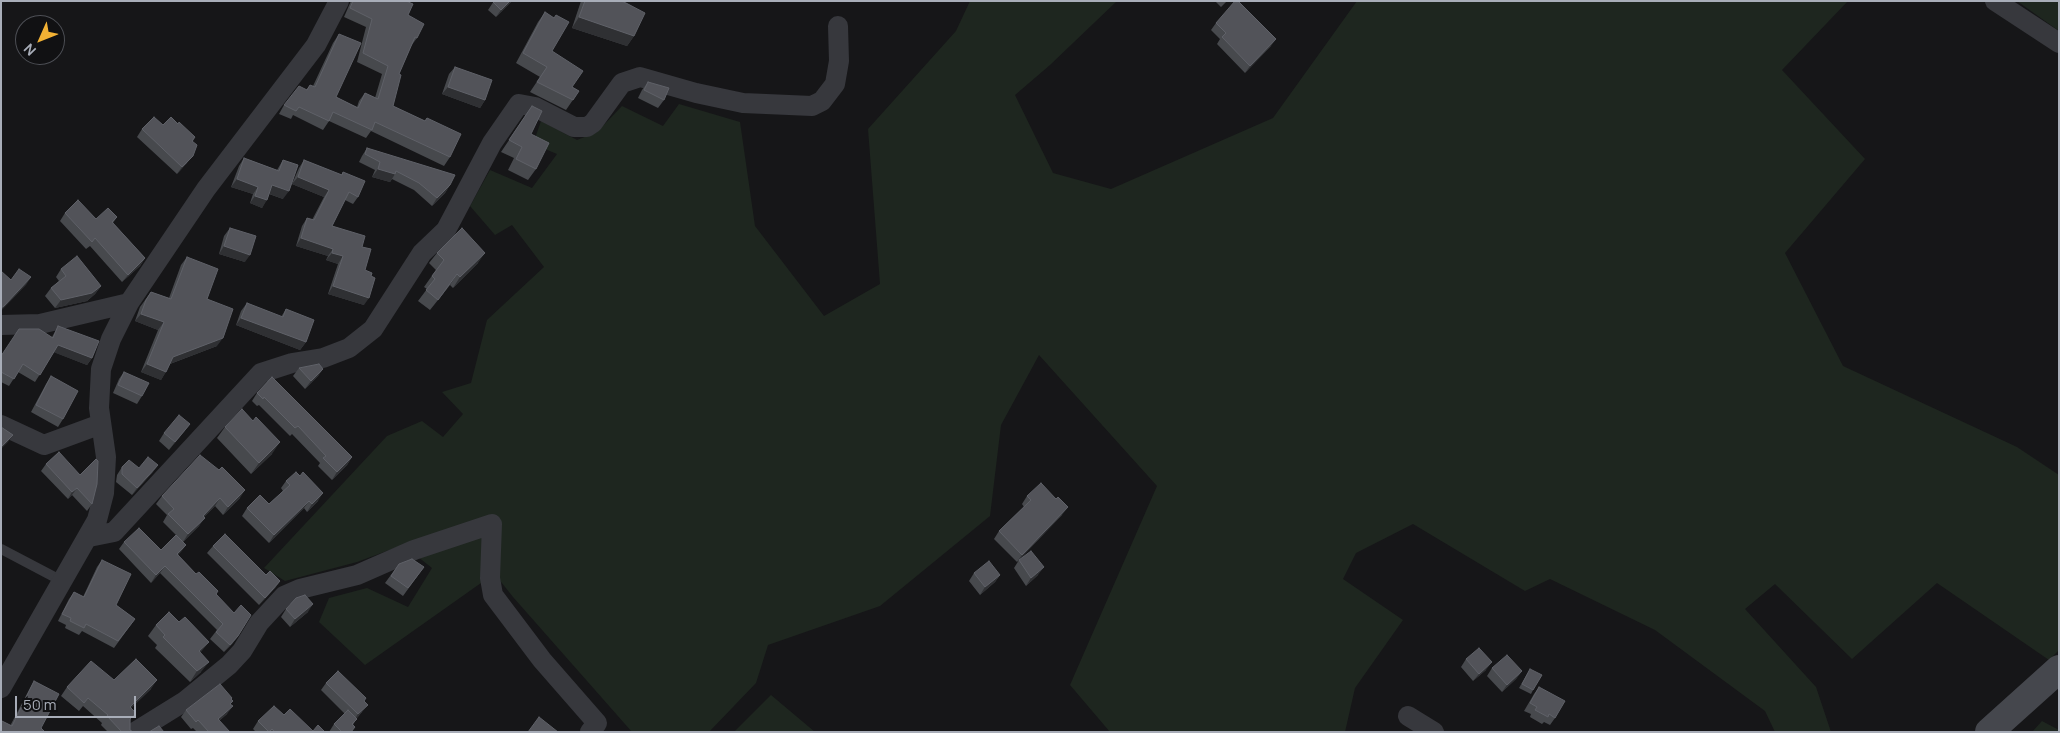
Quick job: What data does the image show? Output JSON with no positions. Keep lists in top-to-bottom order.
{
  "scale_bar": "50 m",
  "north": "bottom left"
}
